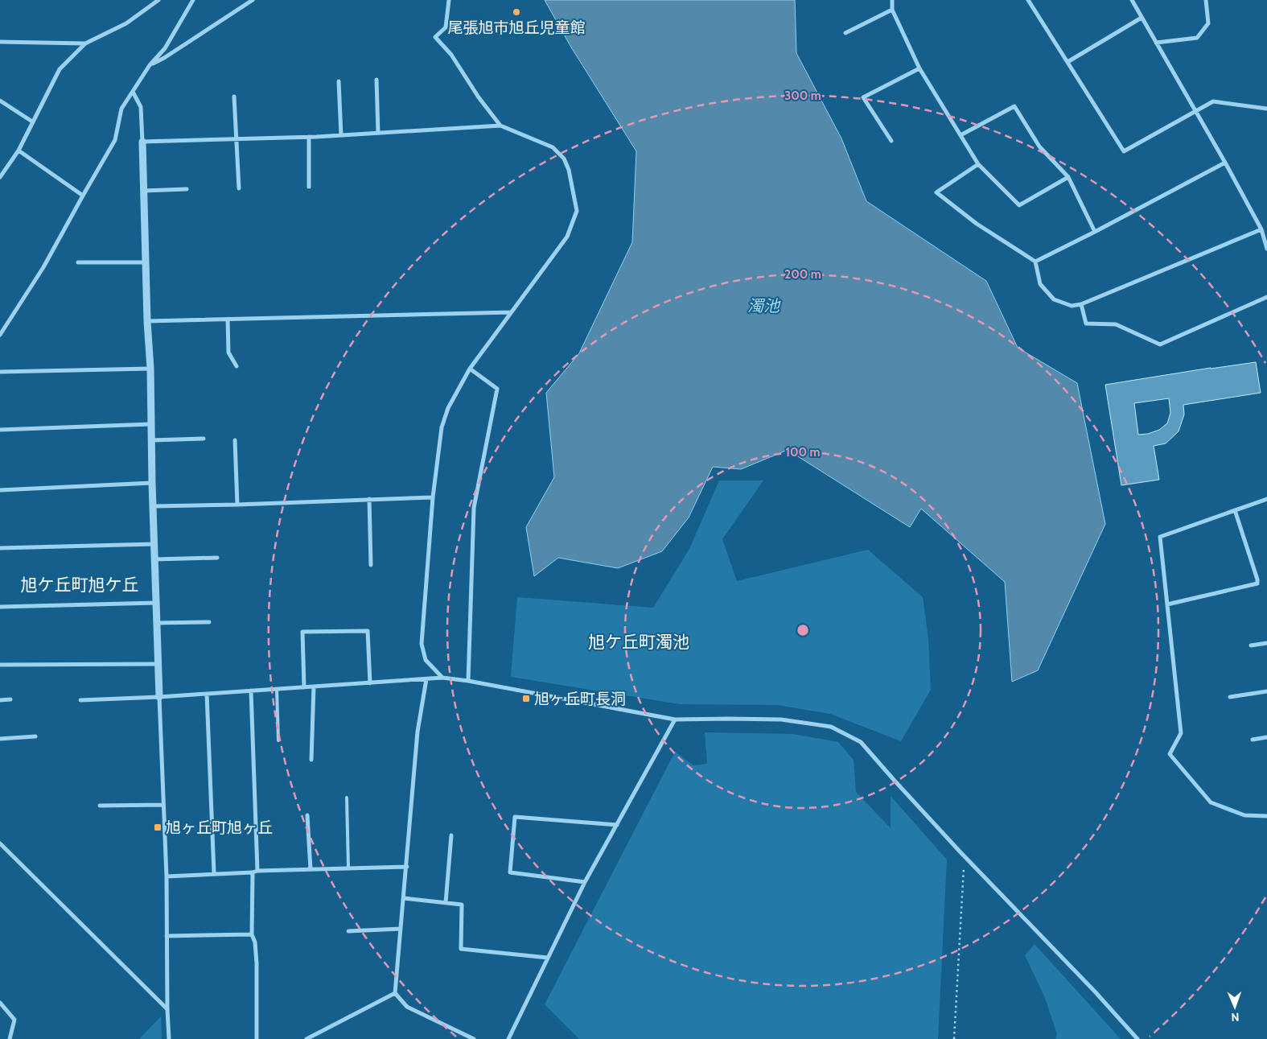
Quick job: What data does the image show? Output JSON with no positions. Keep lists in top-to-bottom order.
{
  "districts": ["旭ケ丘町旭ケ丘", "旭ケ丘町濁池"],
  "water": ["濁池"],
  "places": {
    "other": ["尾張旭市旭丘児童館"],
    "transit": ["旭ヶ丘町長洞", "旭ヶ丘町旭ヶ丘"]
  },
  "north": "bottom",
  "rings": ["300 m", "200 m", "100 m"]
}
